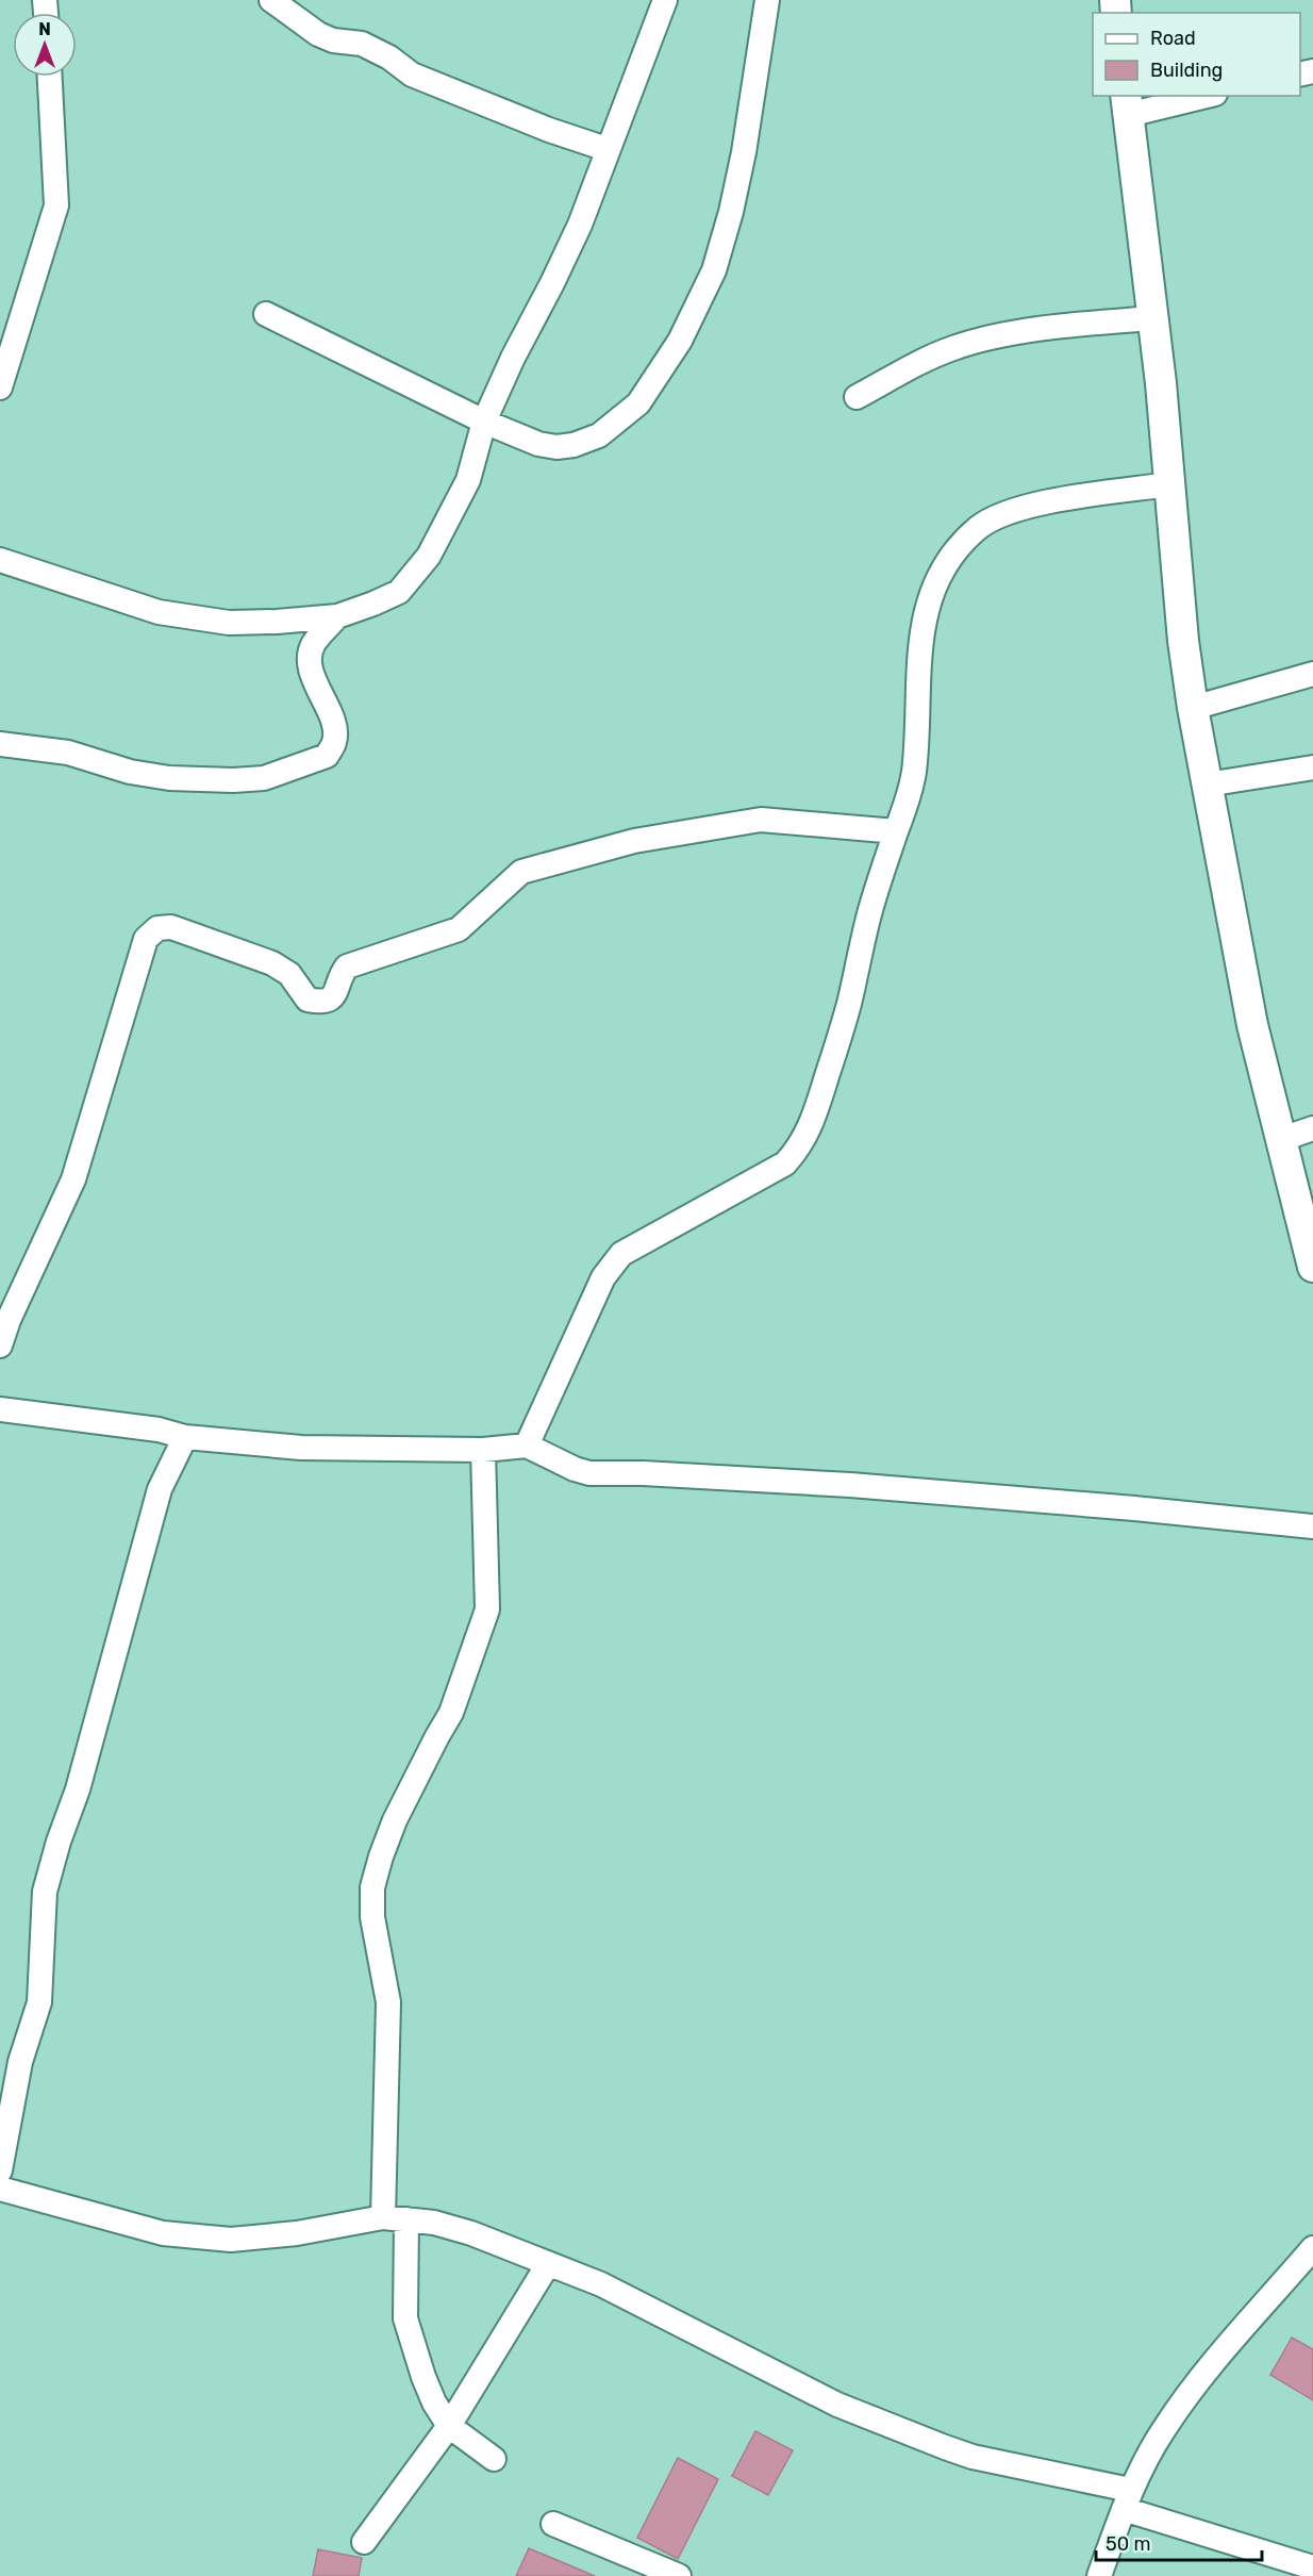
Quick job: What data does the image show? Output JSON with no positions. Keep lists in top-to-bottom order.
{
  "legend": ["Road", "Building"],
  "scale_bar": "50 m",
  "north": "top"
}
